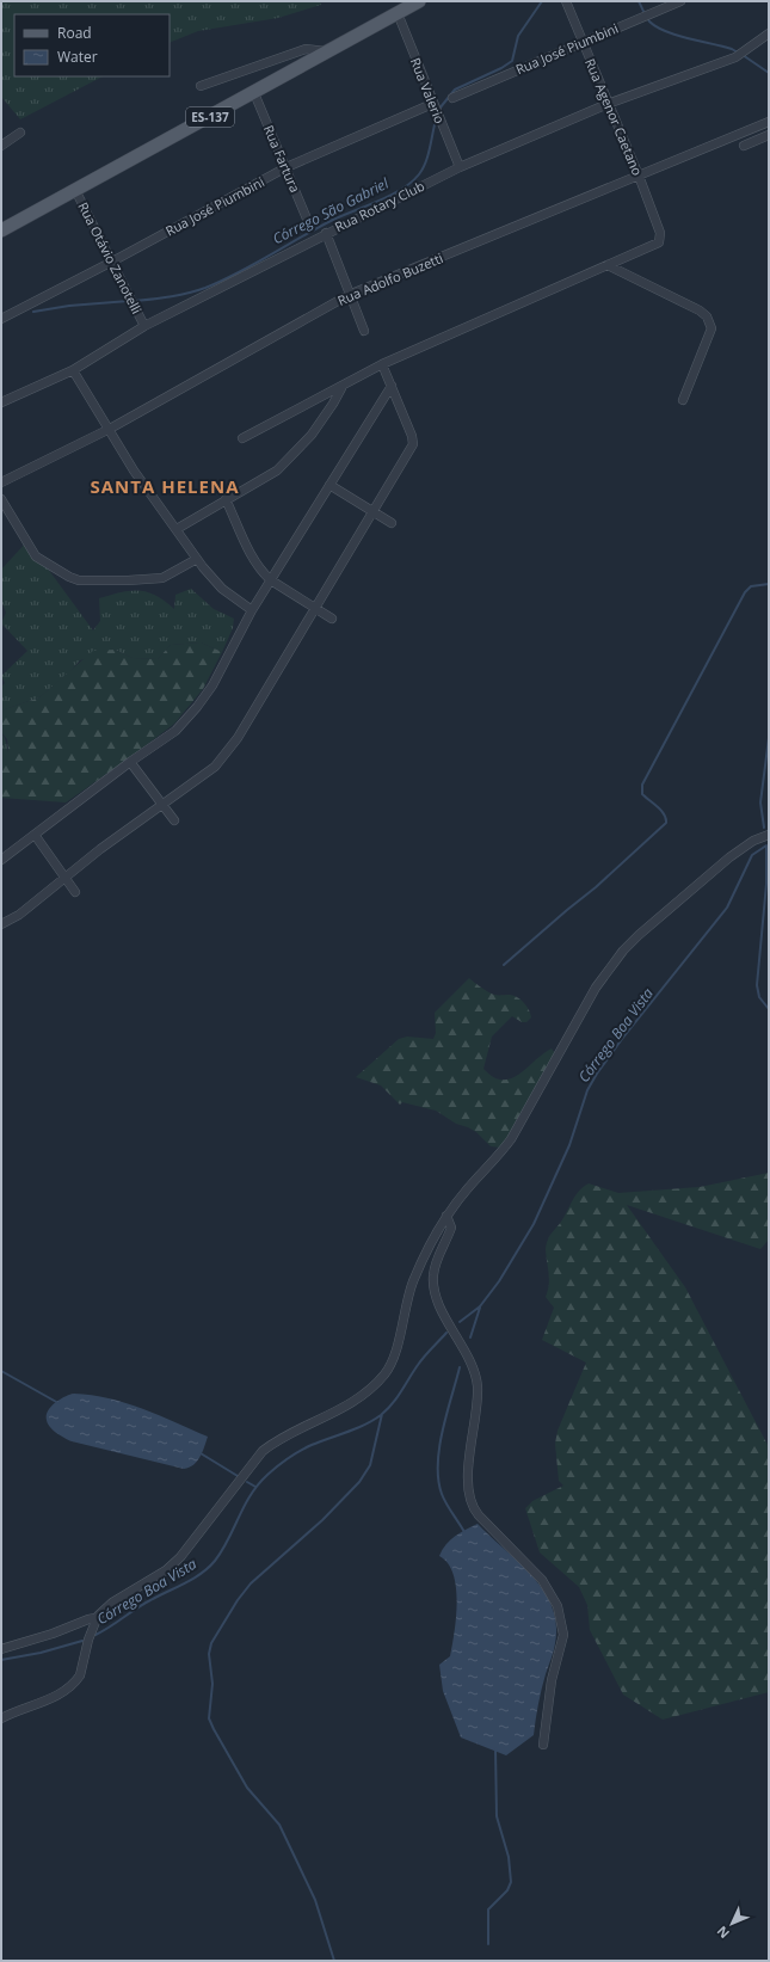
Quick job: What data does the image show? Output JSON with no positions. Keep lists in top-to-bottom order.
{
  "streets": {
    "main road": ["ES-137"],
    "street": [
      "Rua José Piumbini",
      "Rua Valerio",
      "Rua Agenor Caetano",
      "Rua Fartura",
      "Rua Rotary Club",
      "Rua Otávio Zanotelli",
      "Rua Adolfo Buzetti"
    ]
  },
  "crossings": [
    ["Rua José Piumbini", "Rua Valerio"],
    ["Rua José Piumbini", "Rua Agenor Caetano"],
    ["Rua José Piumbini", "Rua Fartura"],
    ["Rua José Piumbini", "Rua Otávio Zanotelli"],
    ["Rua Valerio", "ES-137"],
    ["Rua Valerio", "Rua Rotary Club"],
    ["ES-137", "Rua Fartura"],
    ["ES-137", "Rua Otávio Zanotelli"],
    ["Rua Agenor Caetano", "Rua Rotary Club"],
    ["Rua Agenor Caetano", "Rua Adolfo Buzetti"],
    ["Rua Rotary Club", "Rua Otávio Zanotelli"]
  ],
  "districts": ["SANTA HELENA"],
  "water": ["Córrego São Gabriel", "Córrego Boa Vista"],
  "legend": ["Road", "Water"],
  "north": "bottom left"
}
